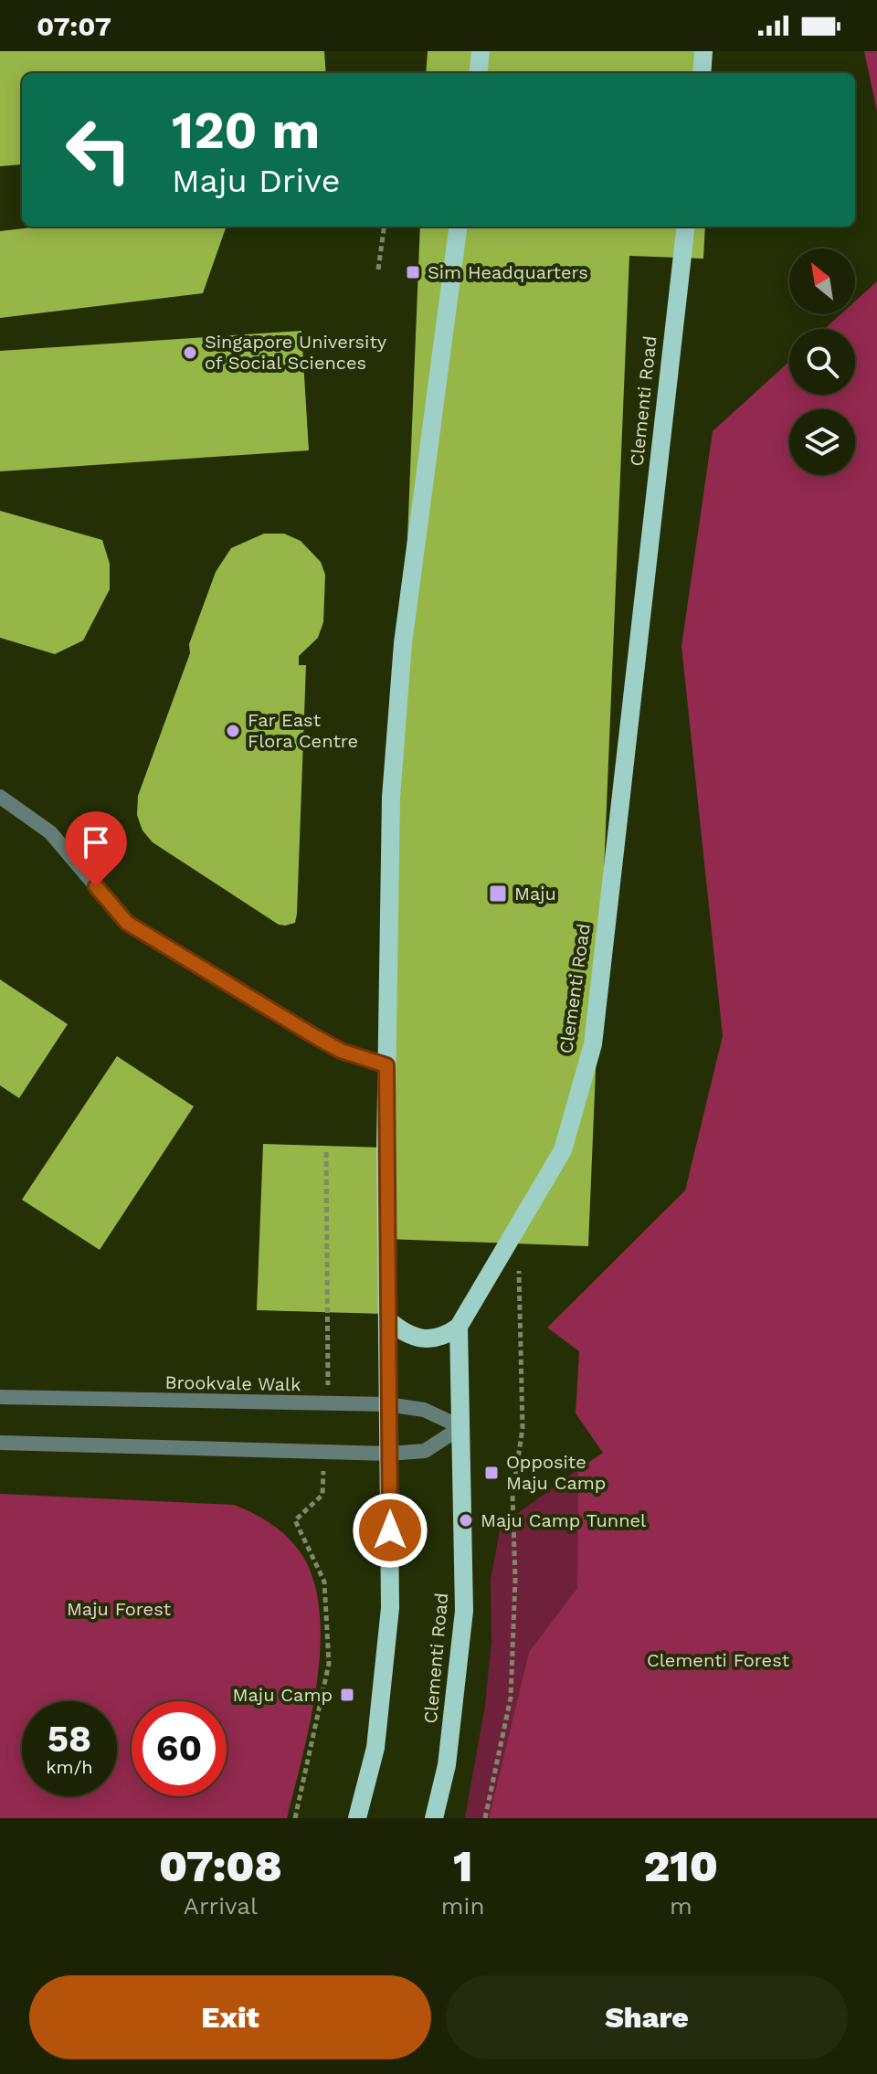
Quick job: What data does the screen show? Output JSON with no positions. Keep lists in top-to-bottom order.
{
  "streets": {
    "main road": ["Clementi Road"],
    "street": ["Brookvale Walk"]
  },
  "crossings": [
    ["Clementi Road", "Brookvale Walk"]
  ],
  "parks": ["Maju Forest", "Clementi Forest"],
  "places": {
    "transit": [
      "Sim Headquarters",
      "Maju",
      "Opposite Maju Camp",
      "Maju Camp"
    ],
    "other": ["Singapore University of Social Sciences", "Far East Flora Centre", "Maju Camp Tunnel"]
  },
  "north": "top left",
  "page": {
    "status": "07:07",
    "turn": ["120 m", "Maju Drive"],
    "speed": "58 km/h",
    "limit": "60",
    "eta": [
      "07:08",
      "Arrival",
      "1",
      "min",
      "210",
      "m"
    ],
    "buttons": ["Exit", "Share"]
  }
}
